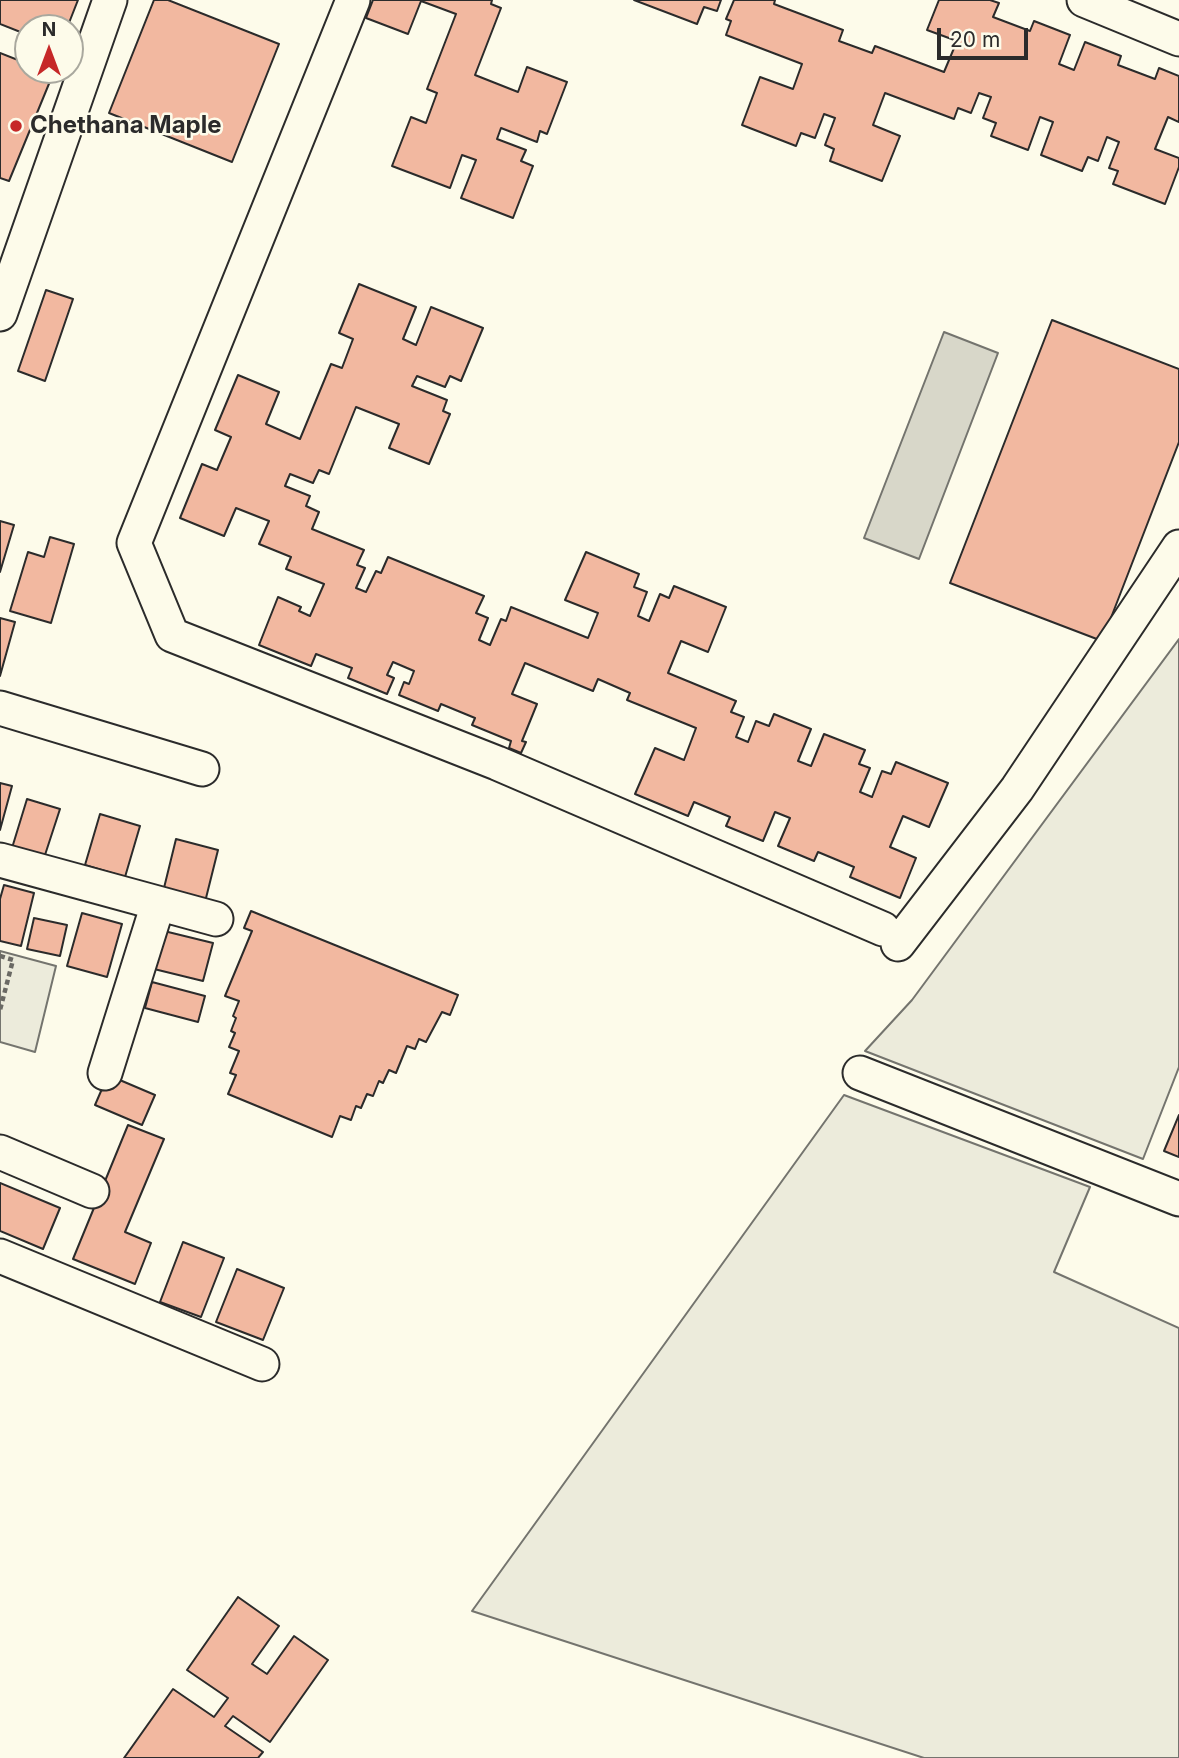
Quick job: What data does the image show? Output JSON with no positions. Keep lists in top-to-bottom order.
{
  "places": ["Chethana Maple"],
  "scale_bar": "20 m",
  "north": "top"
}
